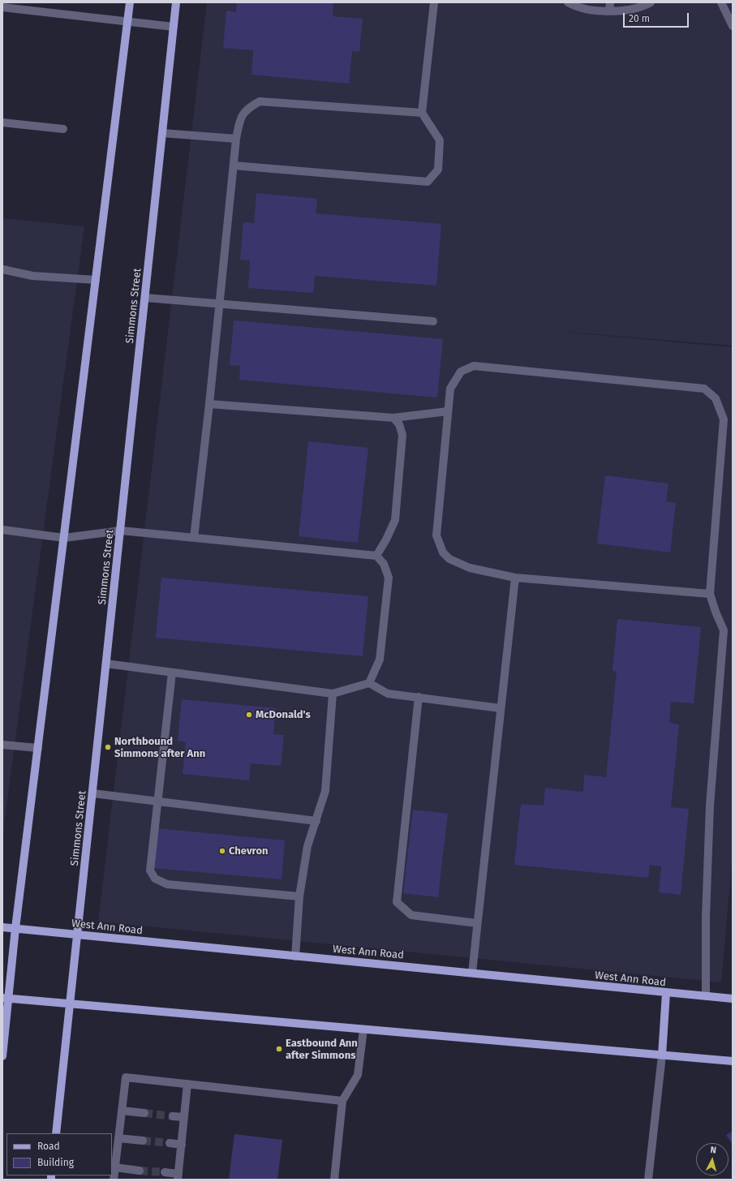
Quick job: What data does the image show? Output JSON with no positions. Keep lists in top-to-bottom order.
{
  "streets": {
    "main road": ["Simmons Street", "West Ann Road"]
  },
  "crossings": [
    ["Simmons Street", "West Ann Road"]
  ],
  "places": [
    "McDonald's",
    "Northbound Simmons after Ann",
    "Chevron",
    "Eastbound Ann after Simmons"
  ],
  "legend": ["Road", "Building"],
  "scale_bar": "20 m",
  "north": "top"
}
